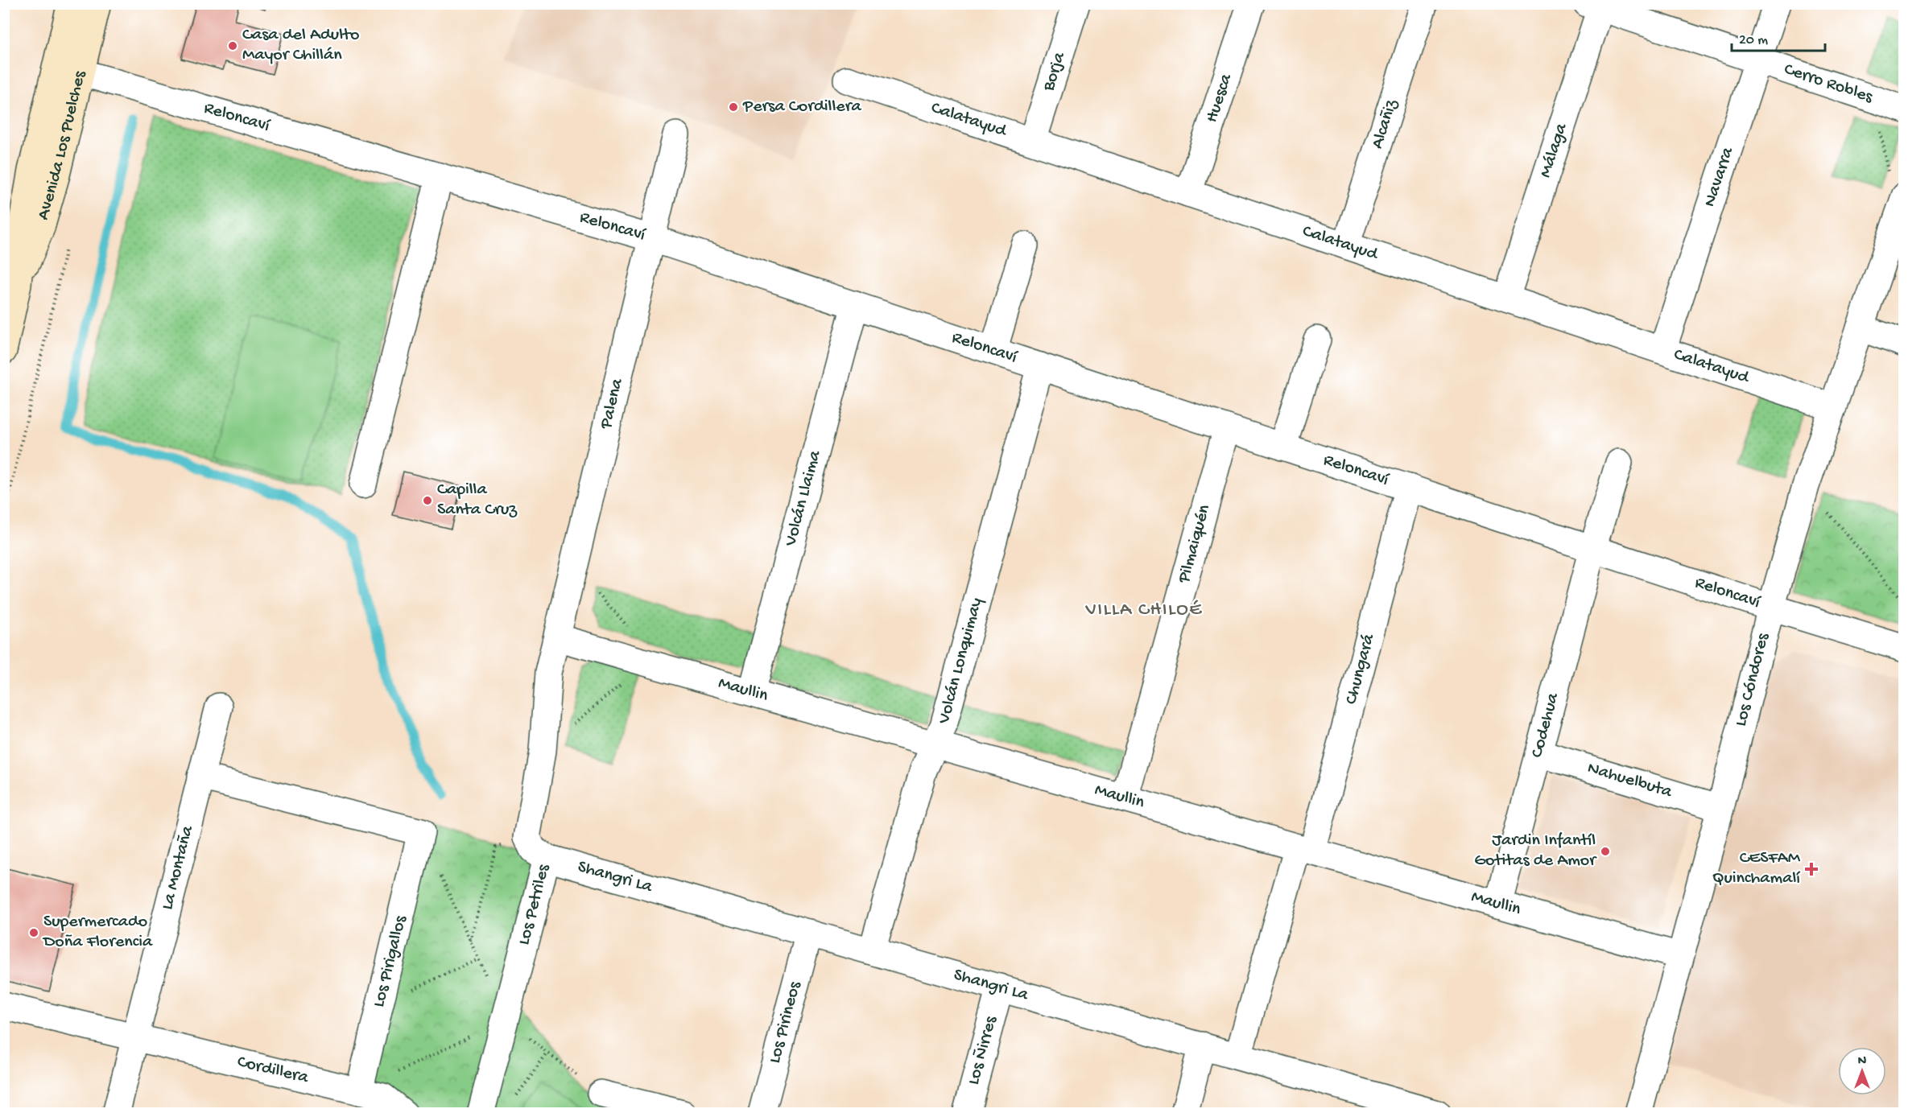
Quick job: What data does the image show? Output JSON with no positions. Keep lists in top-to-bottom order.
{
  "streets": {
    "main road": ["Avenida Los Puelches"],
    "street": [
      "Borja",
      "Cerro Robles",
      "Huesca",
      "Reloncaví",
      "Calatayud",
      "Alcañiz",
      "Málaga",
      "Navarra",
      "Palena",
      "Volcán Llaima",
      "Pilmaiquén",
      "Volcán Lonquimay",
      "Chungará",
      "Los Cóndores",
      "Maullin",
      "Codehua",
      "Nahuelbuta",
      "La Montaña",
      "Shangri La",
      "Los Petriles",
      "Los Pirigallos",
      "Los Pirineos",
      "Los Ñirres",
      "Cordillera"
    ]
  },
  "crossings": [
    ["Borja", "Calatayud"],
    ["Cerro Robles", "Málaga"],
    ["Cerro Robles", "Navarra"],
    ["Huesca", "Calatayud"],
    ["Reloncaví", "Avenida Los Puelches"],
    ["Reloncaví", "Palena"],
    ["Reloncaví", "Volcán Llaima"],
    ["Reloncaví", "Pilmaiquén"],
    ["Reloncaví", "Volcán Lonquimay"],
    ["Reloncaví", "Chungará"],
    ["Reloncaví", "Los Cóndores"],
    ["Reloncaví", "Codehua"],
    ["Calatayud", "Alcañiz"],
    ["Calatayud", "Málaga"],
    ["Calatayud", "Navarra"],
    ["Calatayud", "Los Cóndores"],
    ["Palena", "Maullin"],
    ["Palena", "Los Petriles"],
    ["Volcán Llaima", "Maullin"],
    ["Pilmaiquén", "Maullin"],
    ["Volcán Lonquimay", "Maullin"],
    ["Volcán Lonquimay", "Shangri La"],
    ["Chungará", "Maullin"],
    ["Chungará", "Shangri La"],
    ["Los Cóndores", "Maullin"],
    ["Los Cóndores", "Nahuelbuta"],
    ["Maullin", "Codehua"],
    ["Codehua", "Nahuelbuta"],
    ["La Montaña", "Los Pirigallos"],
    ["La Montaña", "Cordillera"],
    ["Shangri La", "Los Petriles"],
    ["Shangri La", "Los Pirineos"],
    ["Shangri La", "Los Ñirres"],
    ["Los Pirigallos", "Cordillera"]
  ],
  "districts": ["VILLA CHILOÉ"],
  "places": {
    "other": [
      "Casa del Adulto Mayor Chillán",
      "Persa Cordillera",
      "Capilla Santa Cruz",
      "Jardin Infantíl Gotitas de Amor",
      "Supermercado Doña Florencia"
    ],
    "health": ["CESFAM Quinchamalí"]
  },
  "scale_bar": "20 m",
  "north": "top"
}
